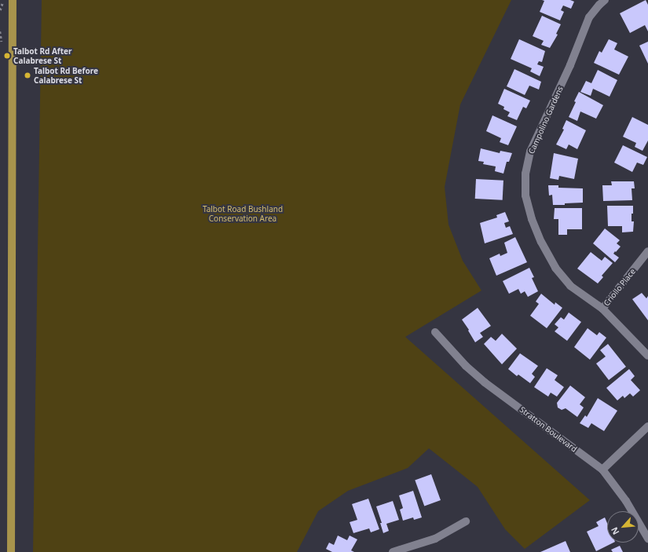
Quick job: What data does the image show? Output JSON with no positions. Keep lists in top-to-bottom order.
{
  "streets": {
    "street": ["Campolino Gardens", "Criollo Place", "Stratton Boulevard"]
  },
  "crossings": [
    ["Campolino Gardens", "Criollo Place"]
  ],
  "parks": ["Talbot Road Bushland Conservation Area"],
  "places": ["Talbot Rd After Calabrese St", "Talbot Rd Before Calabrese St"],
  "north": "bottom left"
}
